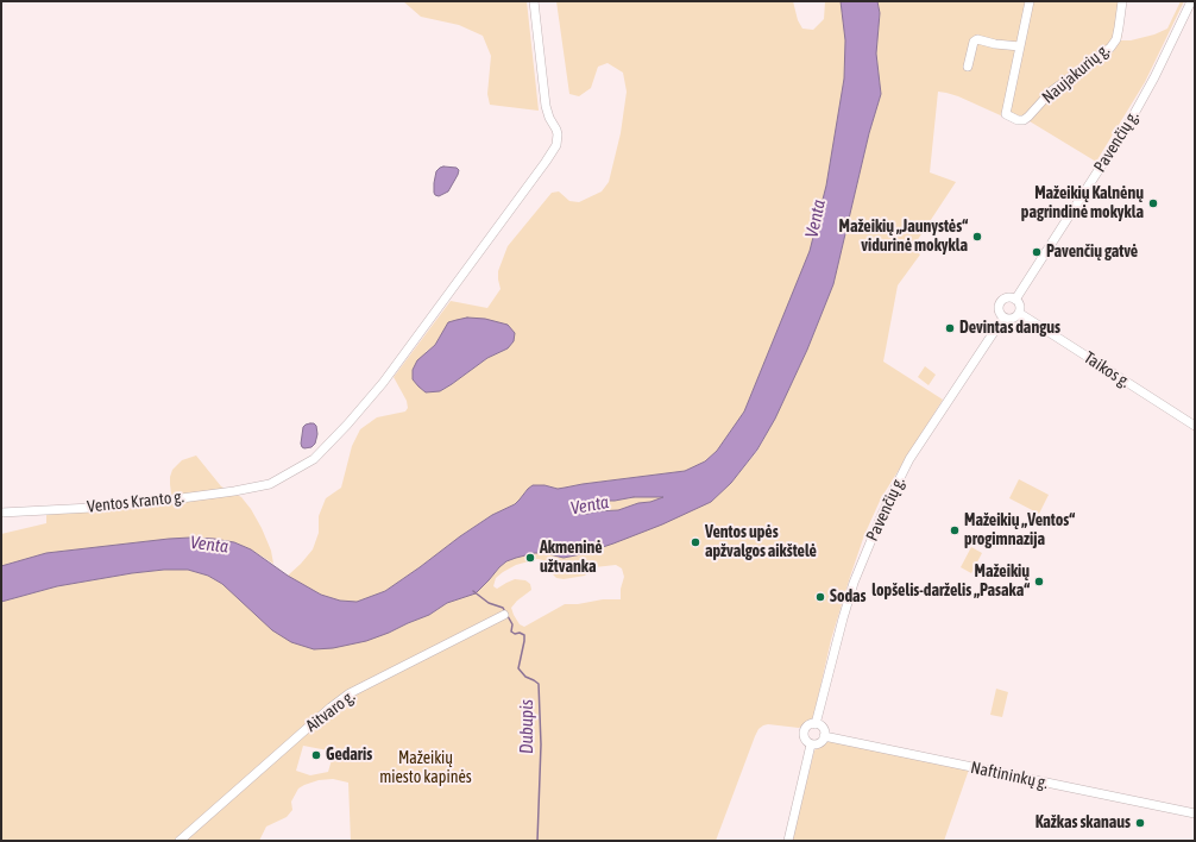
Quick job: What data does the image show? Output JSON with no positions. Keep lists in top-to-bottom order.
{
  "streets": {
    "street": [
      "Naujakurių g.",
      "Pavenčių g.",
      "Taikos g.",
      "Ventos Kranto g.",
      "Aitvaro g.",
      "Naftininkų g."
    ]
  },
  "crossings": [
    ["Pavenčių g.", "Taikos g."],
    ["Pavenčių g.", "Naftininkų g."]
  ],
  "water": ["Venta", "Dubupis"],
  "parks": ["Mažeikių miesto kapinės"],
  "places": [
    "Mažeikių Kalnėnų pagrindinė mokykla",
    "Mažeikių „Jaunystės“ vidurinė mokykla",
    "Pavenčių gatvė",
    "Devintas dangus",
    "Mažeikių „Ventos“ progimnazija",
    "Ventos upės apžvalgos aikštelė",
    "Akmeninė užtvanka",
    "Mažeikių lopšelis-darželis „Pasaka“",
    "Sodas",
    "Gedaris",
    "Kažkas skanaus"
  ]
}
